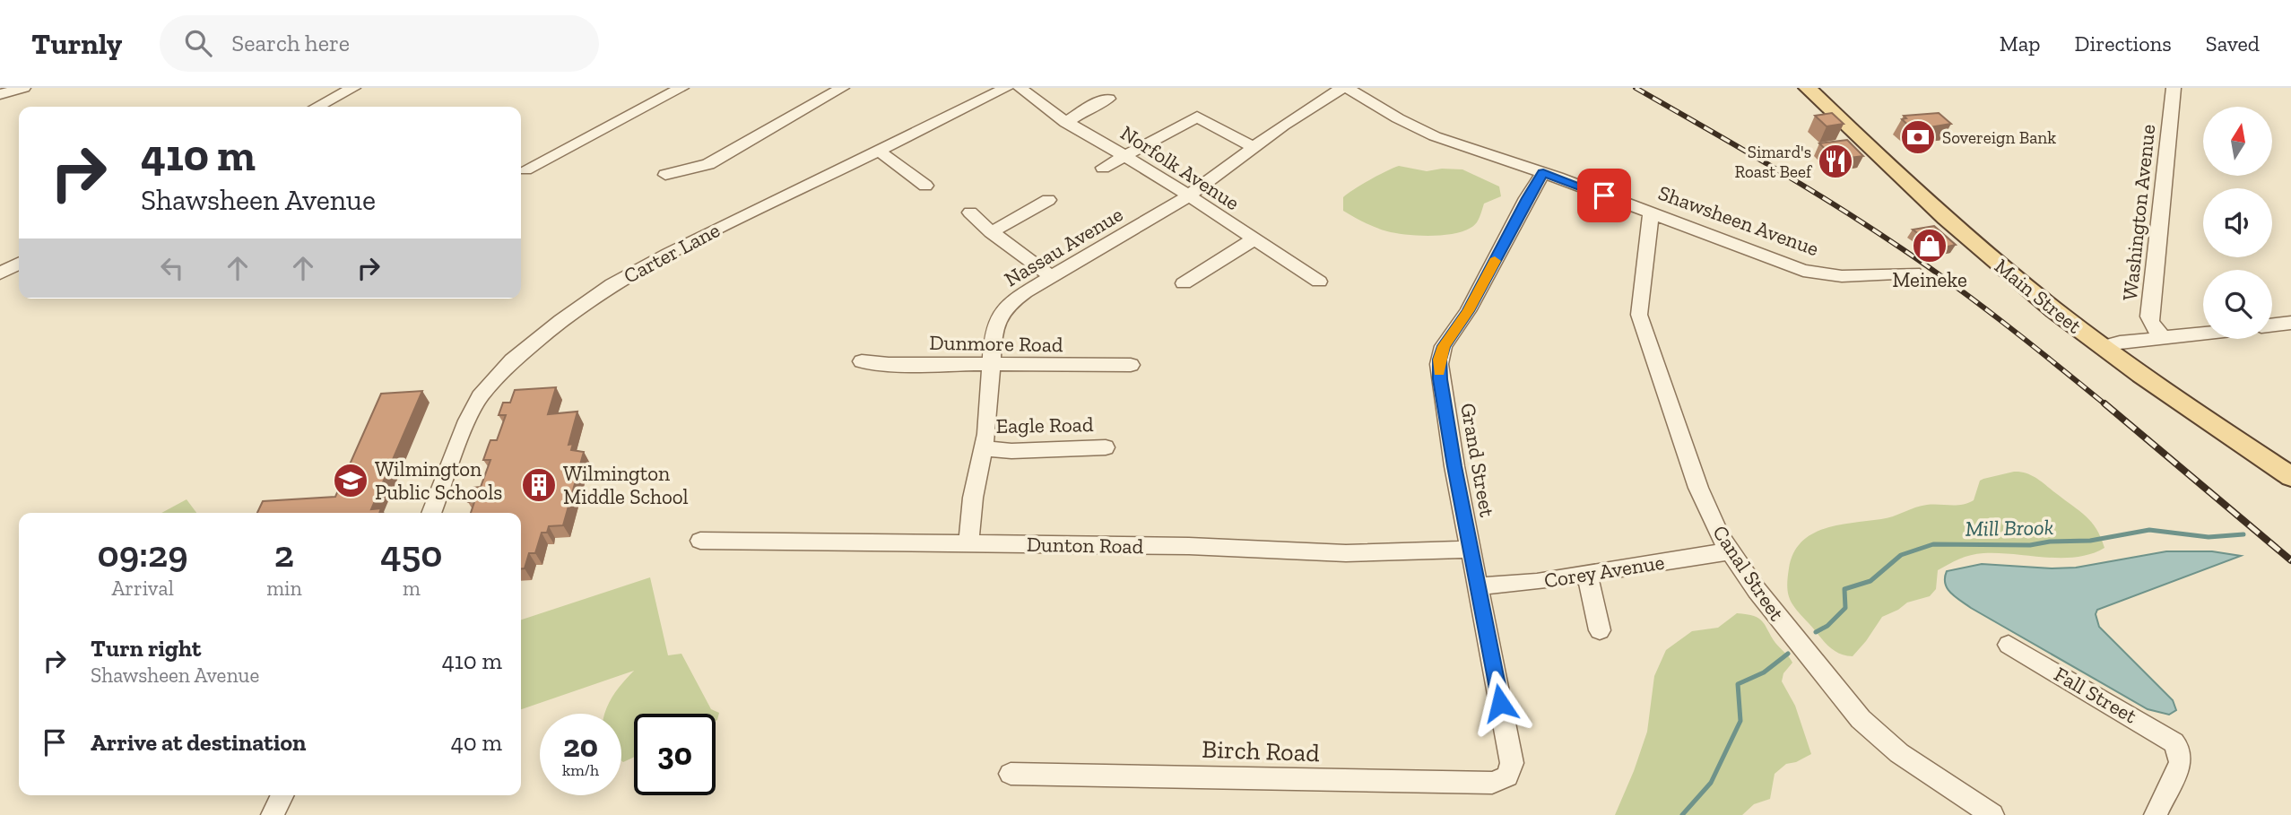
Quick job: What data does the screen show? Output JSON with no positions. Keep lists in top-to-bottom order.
{
  "streets": {
    "main road": ["Main Street"],
    "street": [
      "Norfolk Avenue",
      "Washington Avenue",
      "Shawsheen Avenue",
      "Nassau Avenue",
      "Carter Lane",
      "Dunmore Road",
      "Eagle Road",
      "Grand Street",
      "Dunton Road",
      "Corey Avenue",
      "Canal Street",
      "Fall Street",
      "Birch Road"
    ]
  },
  "crossings": [
    ["Norfolk Avenue", "Nassau Avenue"],
    ["Shawsheen Avenue", "Nassau Avenue"],
    ["Shawsheen Avenue", "Grand Street"],
    ["Shawsheen Avenue", "Canal Street"],
    ["Nassau Avenue", "Dunmore Road"],
    ["Nassau Avenue", "Eagle Road"],
    ["Nassau Avenue", "Dunton Road"],
    ["Grand Street", "Dunton Road"],
    ["Grand Street", "Corey Avenue"],
    ["Grand Street", "Birch Road"],
    ["Corey Avenue", "Canal Street"]
  ],
  "water": ["Mill Brook"],
  "places": {
    "bank": ["Sovereign Bank"],
    "restaurant": ["Simard's Roast Beef"],
    "shop": ["Meineke"],
    "school or university": ["Wilmington Public Schools"],
    "building": ["Wilmington Middle School"]
  },
  "north": "top",
  "page": {
    "header": "Turnly",
    "search": "Search here",
    "nav": ["Map", "Directions", "Saved"],
    "turn": ["410 m", "Shawsheen Avenue"],
    "eta": [
      "09:29",
      "Arrival",
      "2",
      "min",
      "450",
      "m"
    ],
    "list": [
      {
        "name": "Turn right",
        "note": "Shawsheen Avenue",
        "value": "410 m"
      },
      {
        "name": "Arrive at destination",
        "value": "40 m"
      }
    ],
    "speed": "20 km/h",
    "limit": "30"
  }
}
